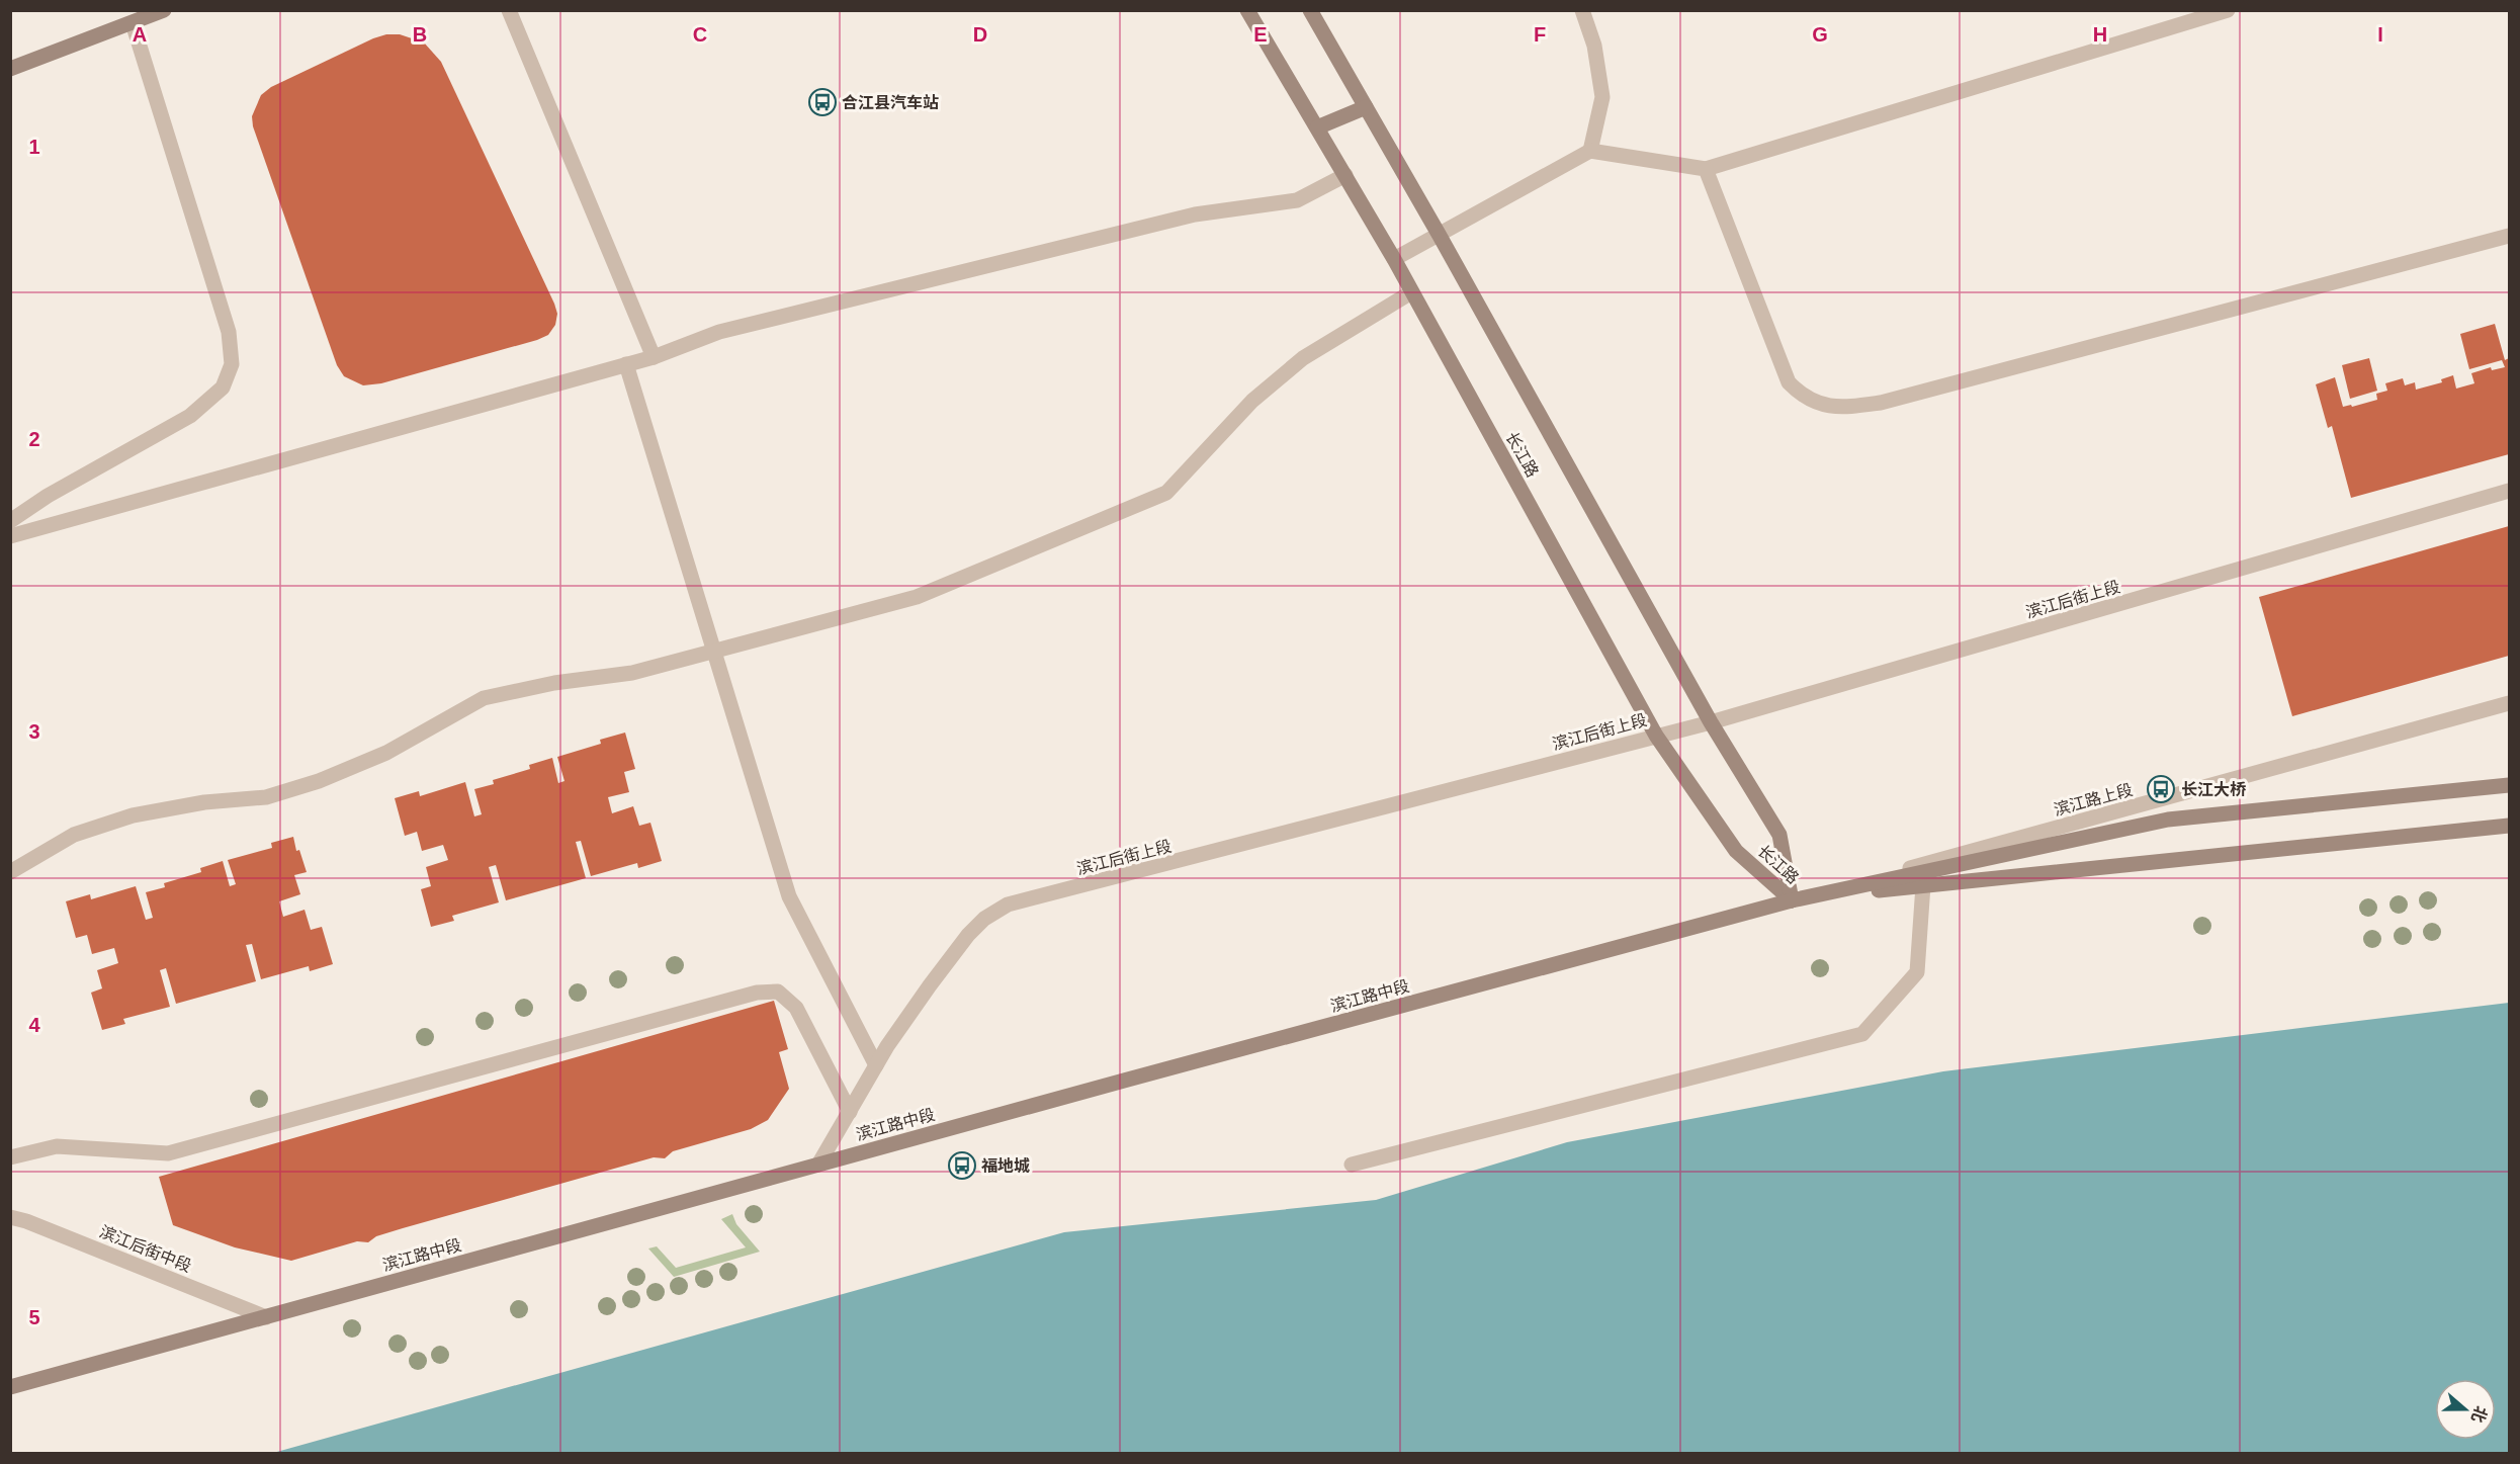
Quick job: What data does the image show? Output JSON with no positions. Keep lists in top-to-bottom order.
{
  "streets": {
    "main road": ["长江路", "滨江路上段", "滨江路中段"],
    "street": ["滨江后街上段", "滨江后街中段"]
  },
  "crossings": [
    ["长江路", "滨江后街上段"],
    ["长江路", "滨江路上段"],
    ["长江路", "滨江路中段"],
    ["滨江后街上段", "滨江路中段"],
    ["滨江路上段", "滨江路中段"],
    ["滨江路中段", "滨江后街中段"]
  ],
  "places": {
    "bus stop": ["合江县汽车站", "长江大桥", "福地城"]
  },
  "north": "right",
  "grid": {
    "columns": [
      "A",
      "B",
      "C",
      "D",
      "E",
      "F",
      "G",
      "H",
      "I"
    ],
    "rows": [
      "1",
      "2",
      "3",
      "4",
      "5"
    ]
  }
}
